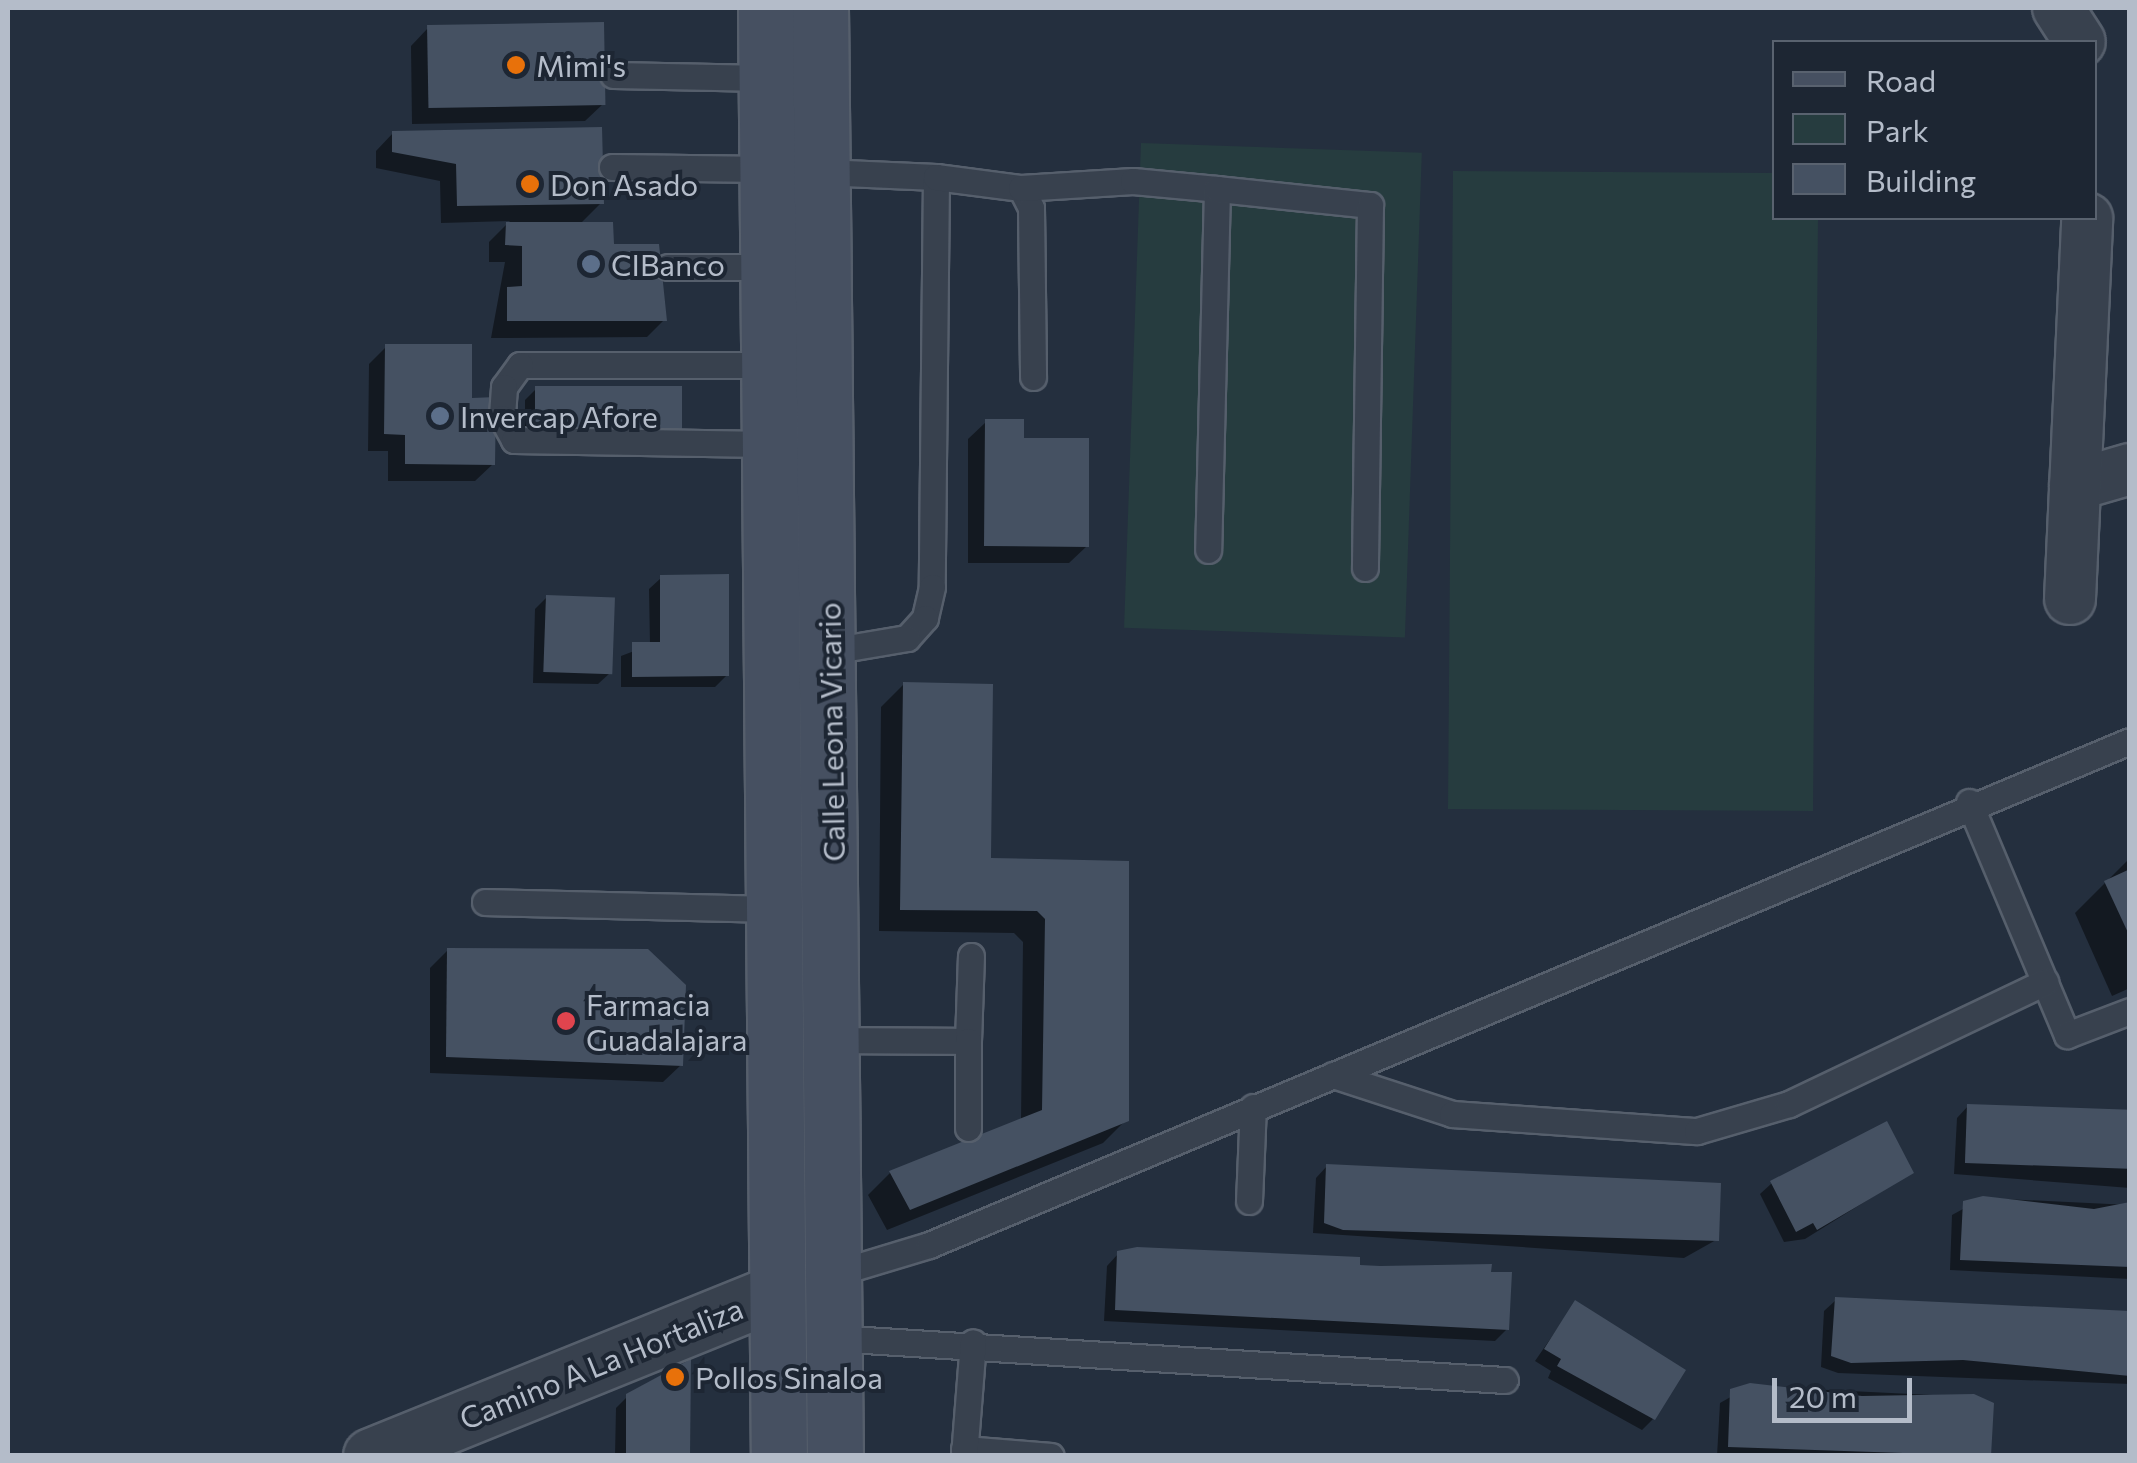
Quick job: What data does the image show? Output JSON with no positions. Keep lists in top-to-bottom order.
{
  "streets": {
    "main road": ["Calle Leona Vicario"],
    "street": ["Camino A La Hortaliza"]
  },
  "crossings": [
    ["Calle Leona Vicario", "Camino A La Hortaliza"]
  ],
  "places": [
    "Mimi's",
    "Don Asado",
    "CIBanco",
    "Invercap Afore",
    "Farmacia Guadalajara",
    "Pollos Sinaloa"
  ],
  "legend": ["Road", "Park", "Building"],
  "scale_bar": "20 m"
}
